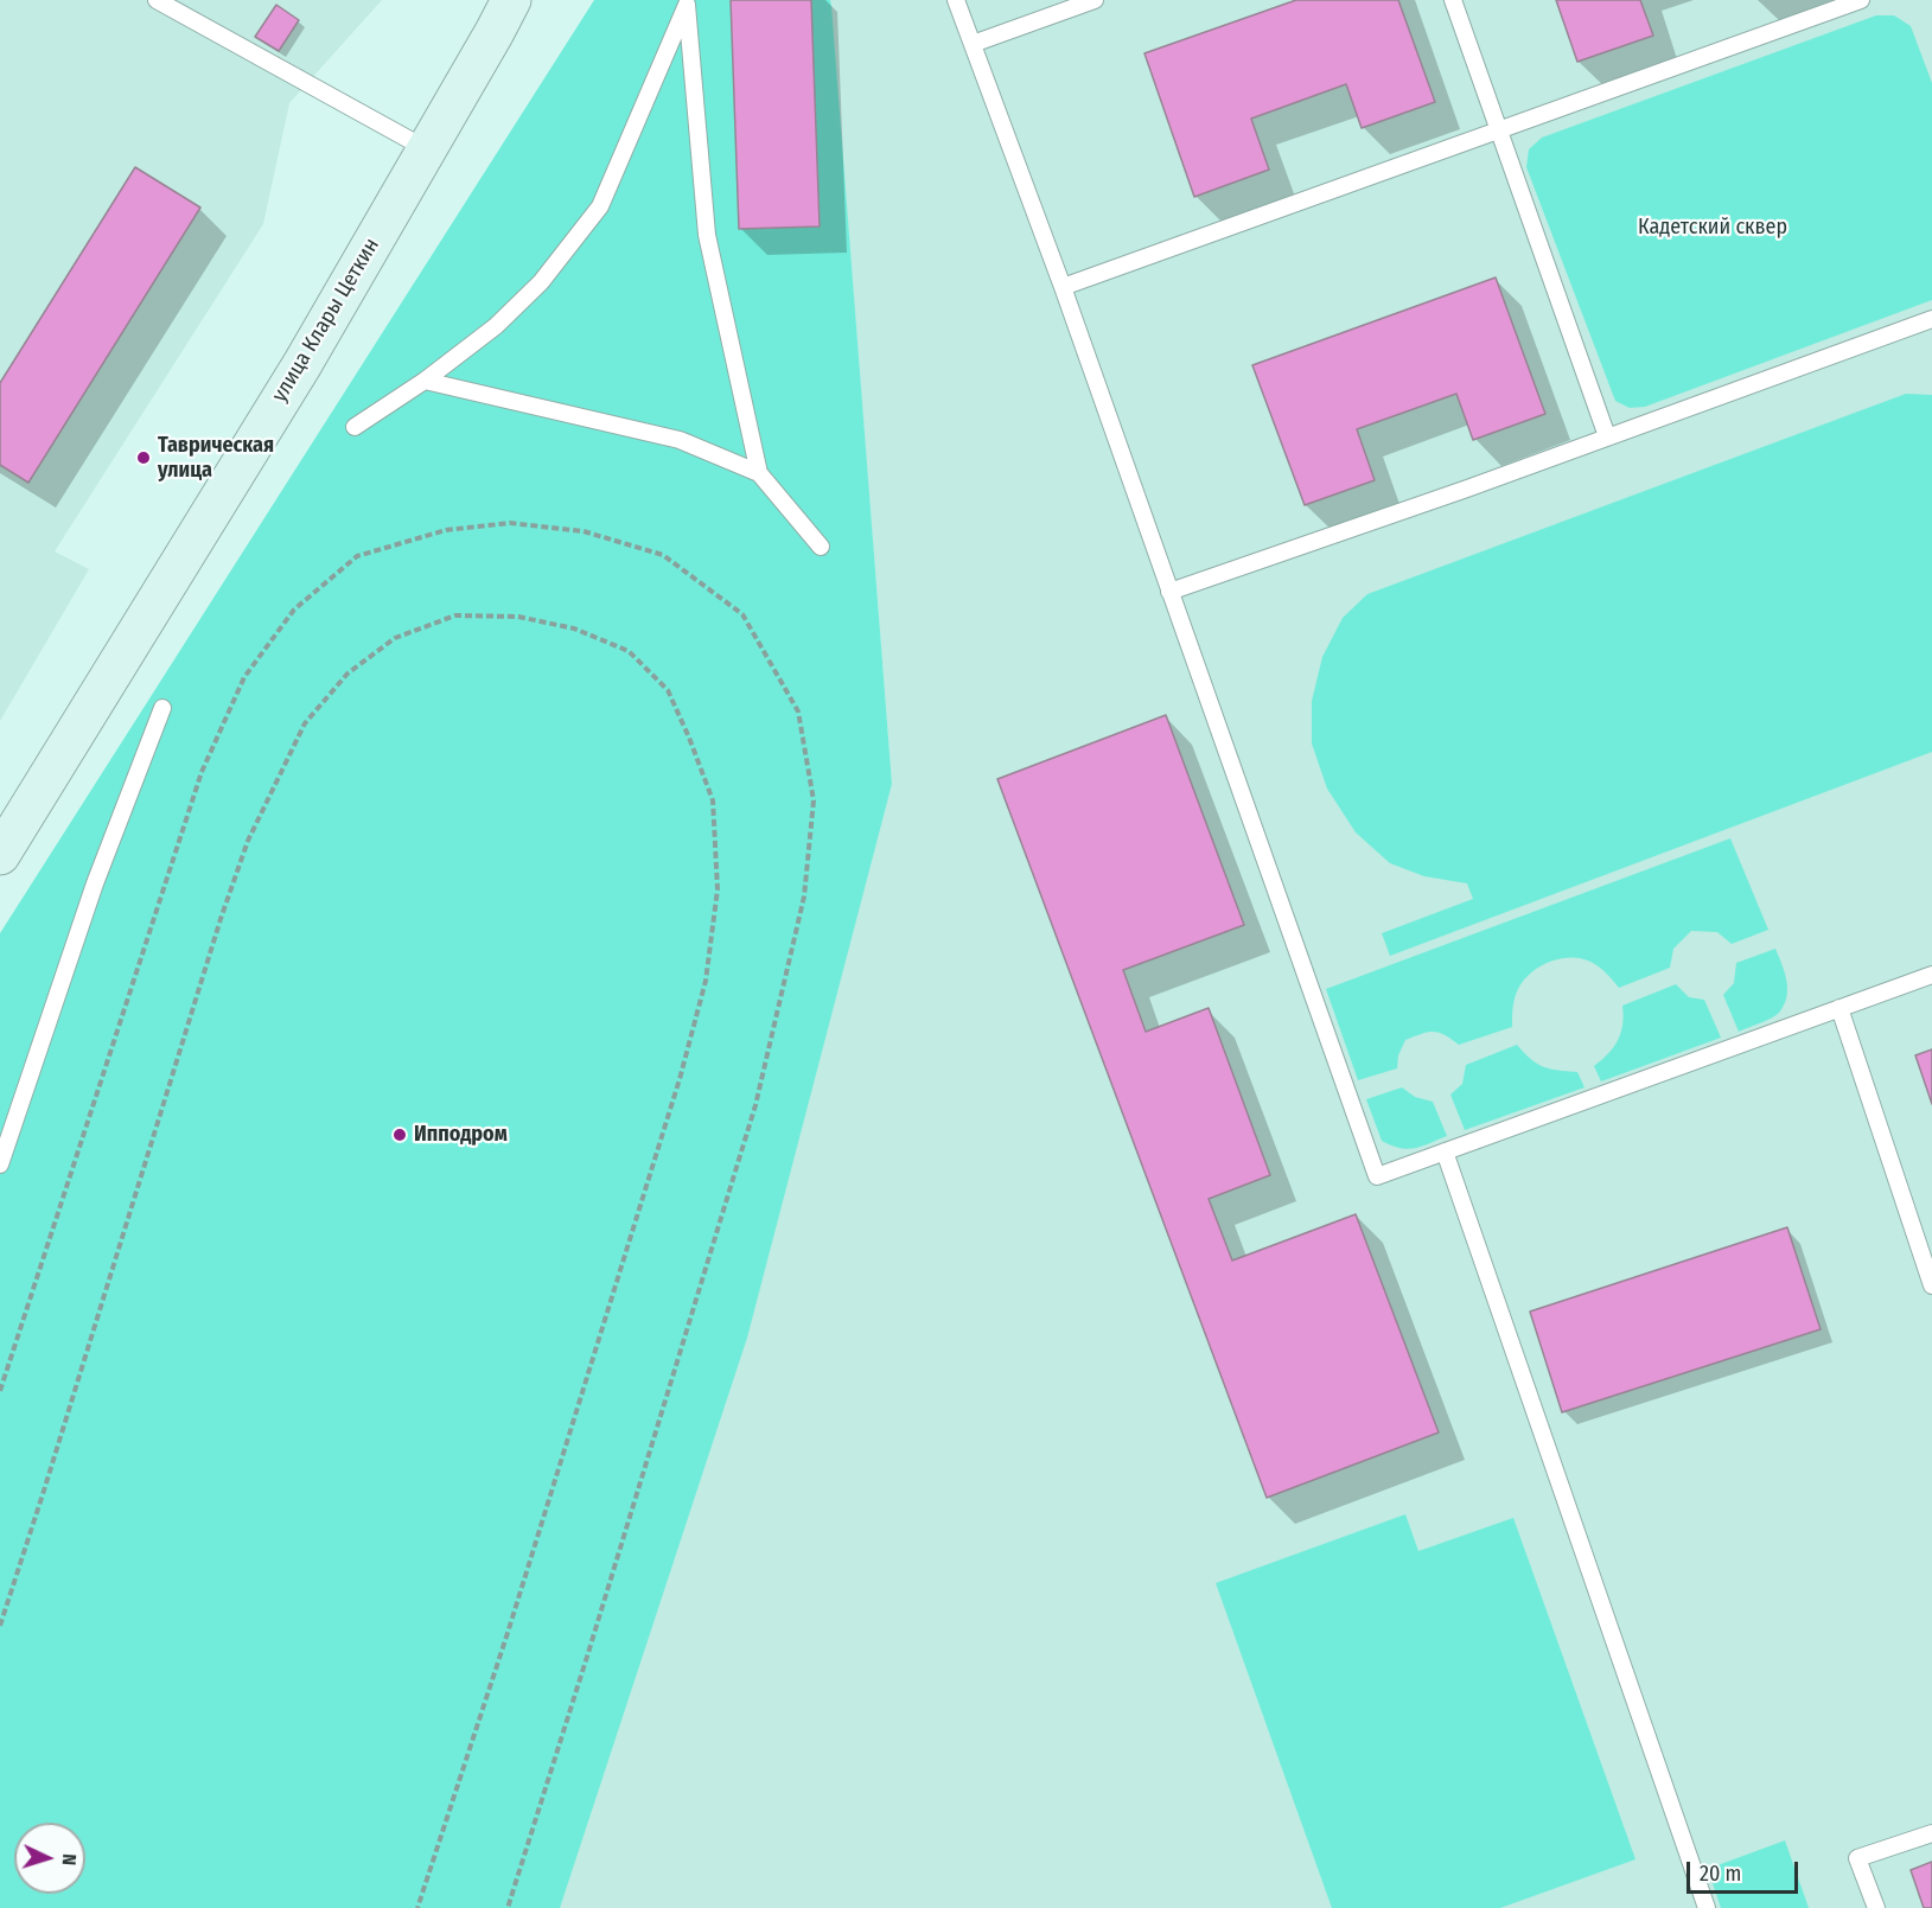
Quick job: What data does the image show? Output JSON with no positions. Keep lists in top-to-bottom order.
{
  "streets": {
    "street": ["улица Клары Цеткин"]
  },
  "parks": ["Кадетский сквер"],
  "places": ["Таврическая улица", "Ипподром"],
  "scale_bar": "20 m",
  "north": "right"
}
